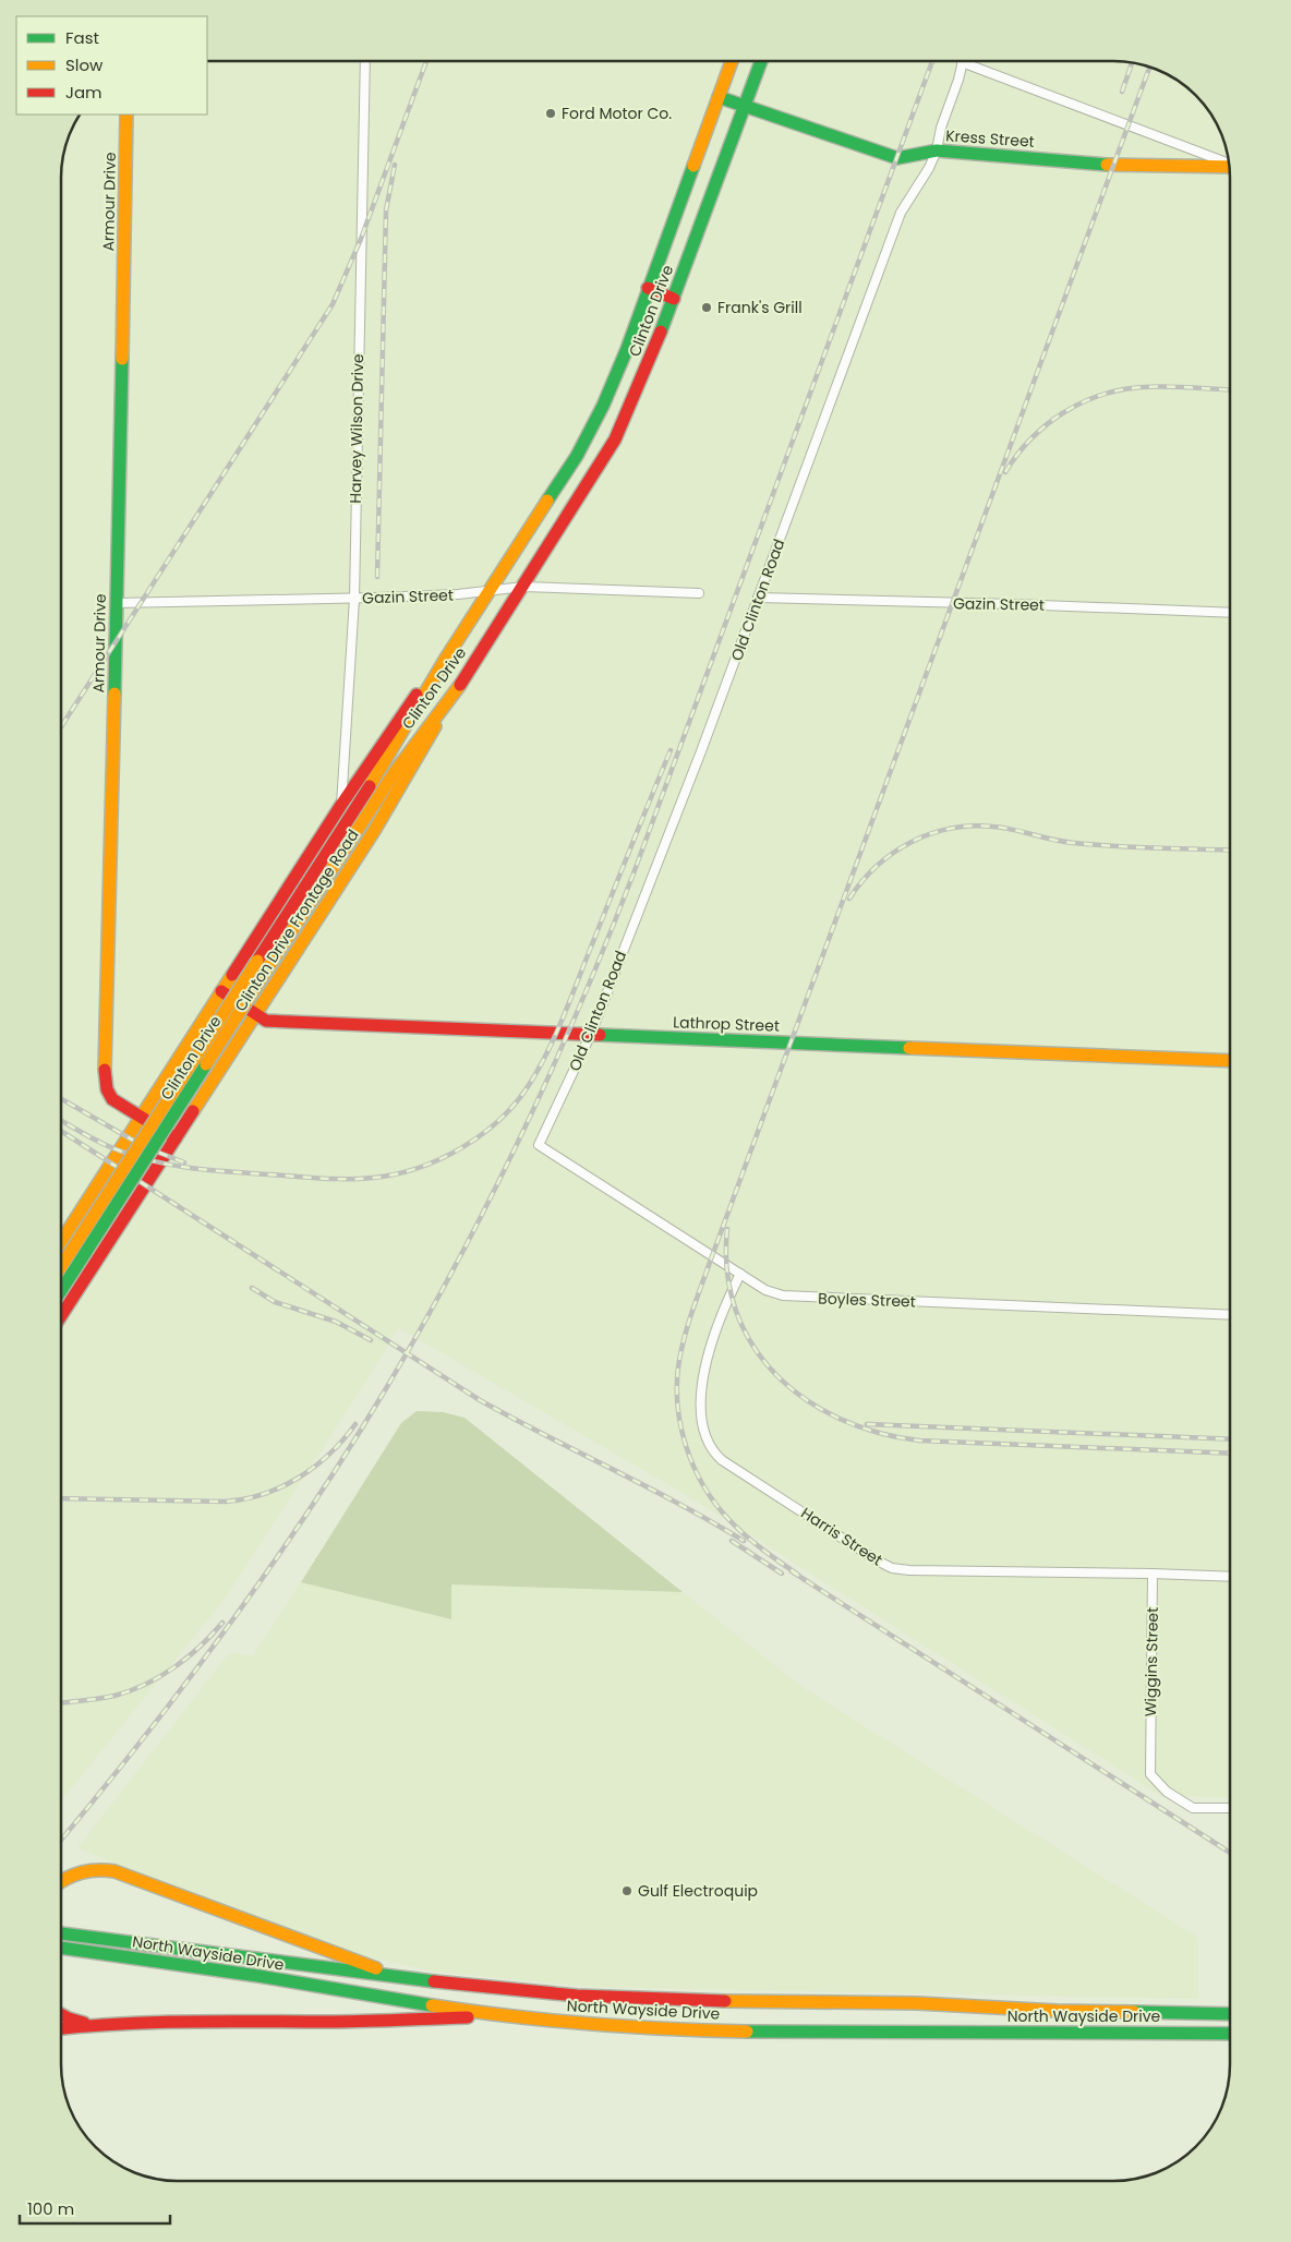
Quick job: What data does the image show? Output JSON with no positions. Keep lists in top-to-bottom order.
{
  "streets": {
    "main road": [
      "Kress Street",
      "Armour Drive",
      "Clinton Drive",
      "Clinton Drive Frontage Road",
      "Lathrop Street",
      "North Wayside Drive"
    ],
    "street": [
      "Harvey Wilson Drive",
      "Gazin Street",
      "Old Clinton Road",
      "Boyles Street",
      "Harris Street",
      "Wiggins Street"
    ]
  },
  "crossings": [
    ["Kress Street", "Clinton Drive"],
    ["Kress Street", "Old Clinton Road"],
    ["Armour Drive", "Gazin Street"],
    ["Armour Drive", "Clinton Drive Frontage Road"],
    ["Clinton Drive", "Gazin Street"],
    ["Clinton Drive", "Clinton Drive Frontage Road"],
    ["Harvey Wilson Drive", "Gazin Street"],
    ["Harvey Wilson Drive", "Clinton Drive Frontage Road"],
    ["Gazin Street", "Old Clinton Road"],
    ["Old Clinton Road", "Lathrop Street"],
    ["Old Clinton Road", "Boyles Street"],
    ["Clinton Drive Frontage Road", "Lathrop Street"],
    ["Boyles Street", "Harris Street"],
    ["Harris Street", "Wiggins Street"]
  ],
  "places": ["Ford Motor Co.", "Frank's Grill", "Gulf Electroquip"],
  "legend": ["Fast", "Slow", "Jam"],
  "scale_bar": "100 m"
}
